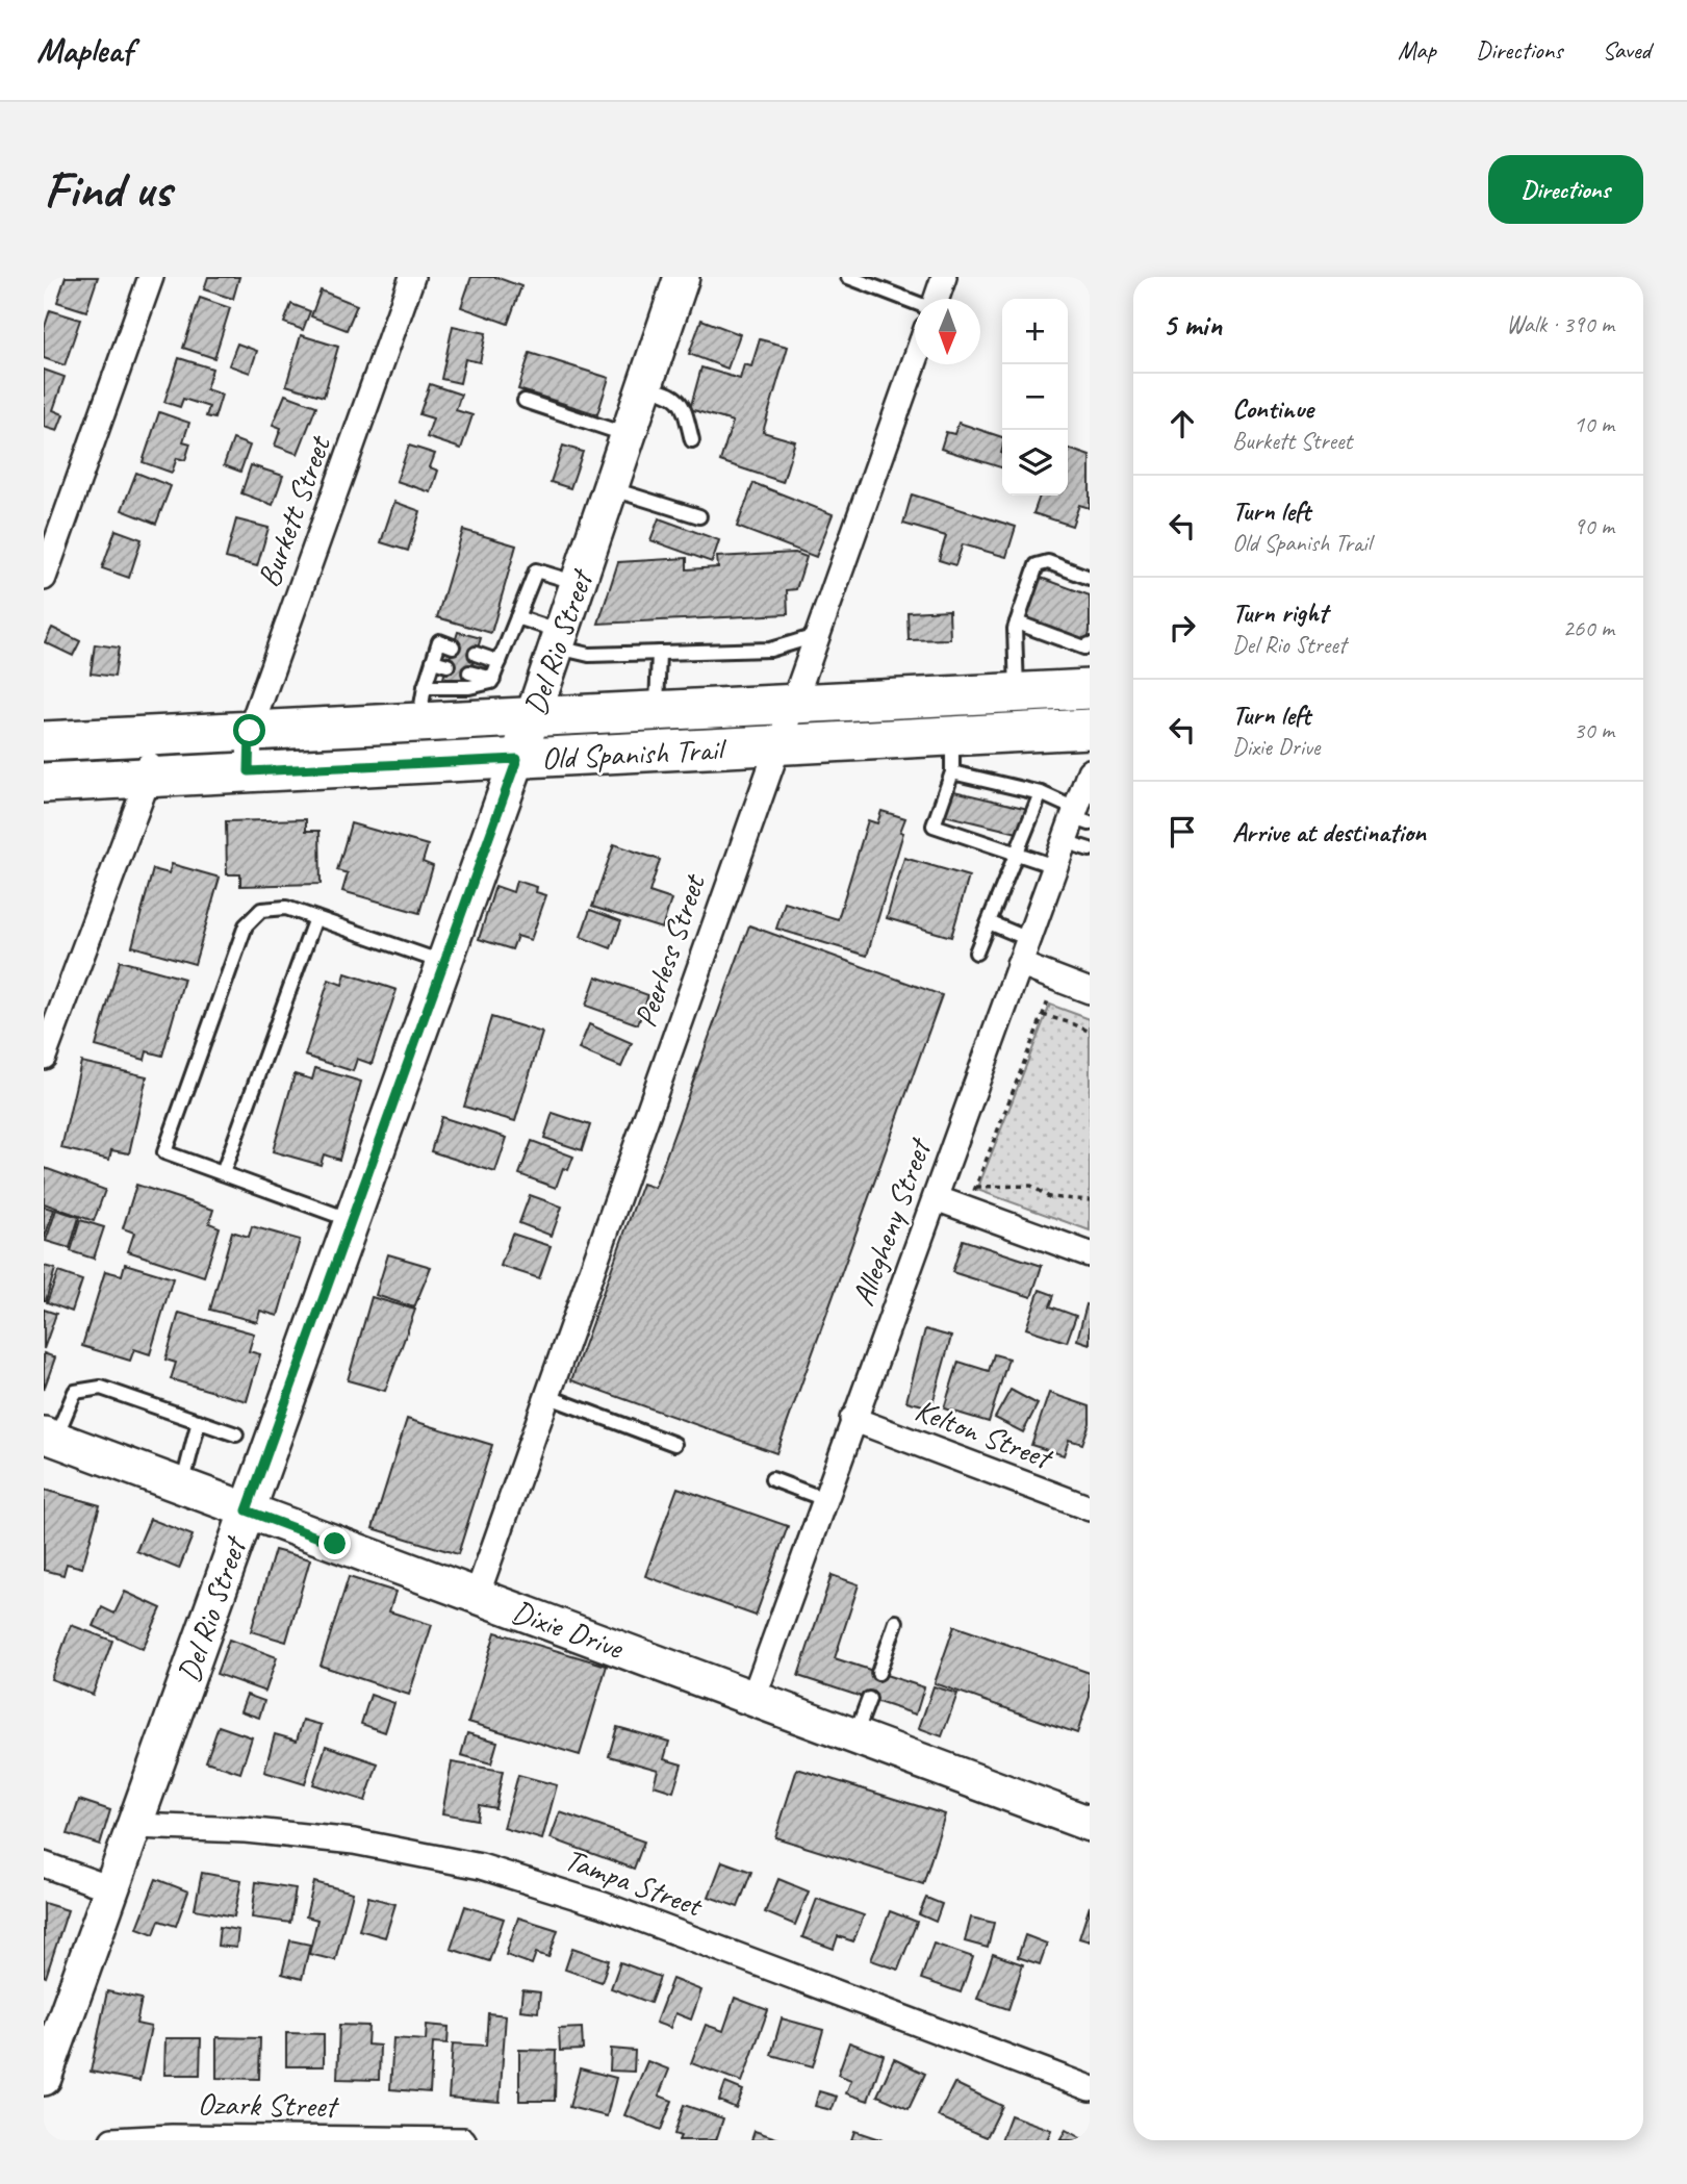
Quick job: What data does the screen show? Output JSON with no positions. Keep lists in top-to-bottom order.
{
  "streets": {
    "main road": ["Old Spanish Trail"],
    "street": [
      "Burkett Street",
      "Del Rio Street",
      "Peerless Street",
      "Allegheny Street",
      "Kelton Street",
      "Dixie Drive",
      "Tampa Street",
      "Ozark Street"
    ]
  },
  "crossings": [
    ["Burkett Street", "Old Spanish Trail"],
    ["Del Rio Street", "Old Spanish Trail"],
    ["Del Rio Street", "Dixie Drive"],
    ["Del Rio Street", "Tampa Street"],
    ["Old Spanish Trail", "Peerless Street"],
    ["Peerless Street", "Dixie Drive"],
    ["Allegheny Street", "Kelton Street"],
    ["Allegheny Street", "Dixie Drive"]
  ],
  "north": "bottom",
  "page": {
    "header": "Mapleaf",
    "nav": ["Map", "Directions", "Saved"],
    "buttons": "Directions",
    "title": "Find us",
    "heading": ["5 min", "Walk · 390 m"],
    "map_buttons": ["+", "−"],
    "list": [
      ["Continue", "Burkett Street", "10 m"],
      ["Turn left", "Old Spanish Trail", "90 m"],
      ["Turn right", "Del Rio Street", "260 m"],
      ["Turn left", "Dixie Drive", "30 m"],
      "Arrive at destination"
    ]
  }
}
